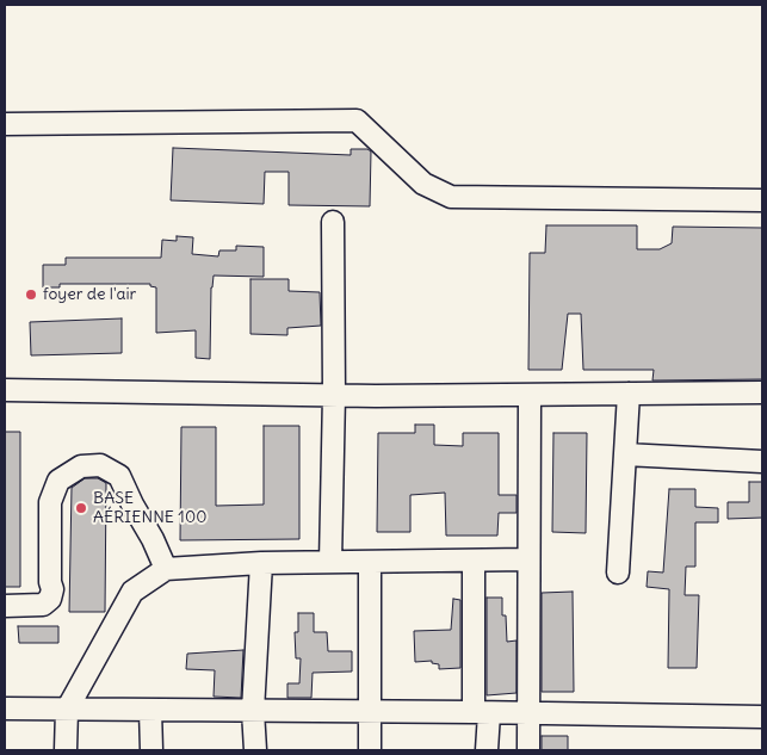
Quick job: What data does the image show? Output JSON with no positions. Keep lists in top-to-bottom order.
{
  "places": ["foyer de l'air", "BASE AÉRIENNE 100"]
}
